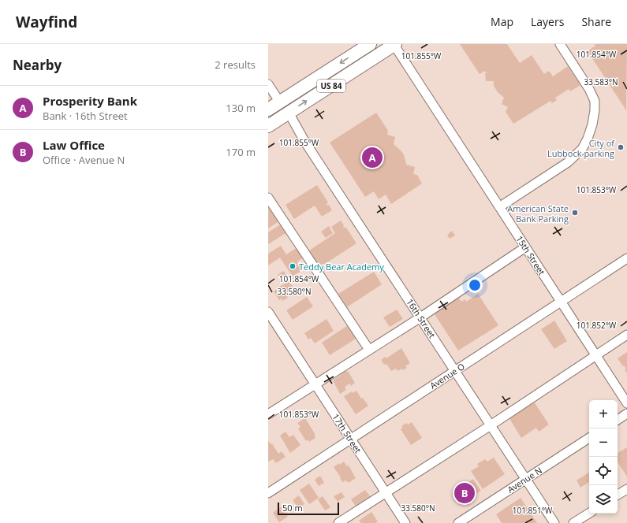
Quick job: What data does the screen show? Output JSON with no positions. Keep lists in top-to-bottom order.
{
  "streets": {
    "highway": ["US 84"],
    "street": [
      "15th Street",
      "16th Street",
      "Avenue O",
      "17th Street",
      "Avenue N"
    ]
  },
  "crossings": [
    ["US 84", "15th Street"],
    ["US 84", "16th Street"],
    ["15th Street", "Avenue O"],
    ["16th Street", "Avenue O"],
    ["16th Street", "Avenue N"],
    ["Avenue O", "17th Street"]
  ],
  "places": ["City of Lubbock parking", "American State Bank Parking", "Teddy Bear Academy"],
  "scale_bar": "50 m",
  "page": {
    "header": "Wayfind",
    "nav": ["Map", "Layers", "Share"],
    "heading": ["Nearby", "2 results"],
    "list": [
      {
        "mark": "A",
        "name": "Prosperity Bank",
        "note": "Bank · 16th Street",
        "value": "130 m"
      },
      {
        "mark": "B",
        "name": "Law Office",
        "note": "Office · Avenue N",
        "value": "170 m"
      }
    ],
    "pins": ["A", "B"],
    "map_buttons": ["+", "−"],
    "scale": "50 m"
  },
  "coordinates": [
    "101.854°W",
    "101.855°W",
    "33.583°N",
    "101.853°W",
    "33.580°N",
    "101.852°W",
    "101.851°W"
  ]
}
